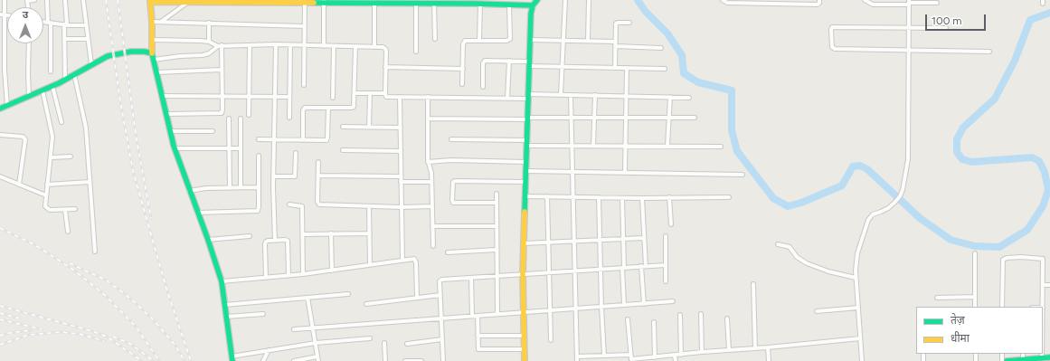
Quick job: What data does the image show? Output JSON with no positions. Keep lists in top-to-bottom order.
{
  "legend": ["तेज़", "धीमा"],
  "scale_bar": "100 m",
  "north": "top"
}
